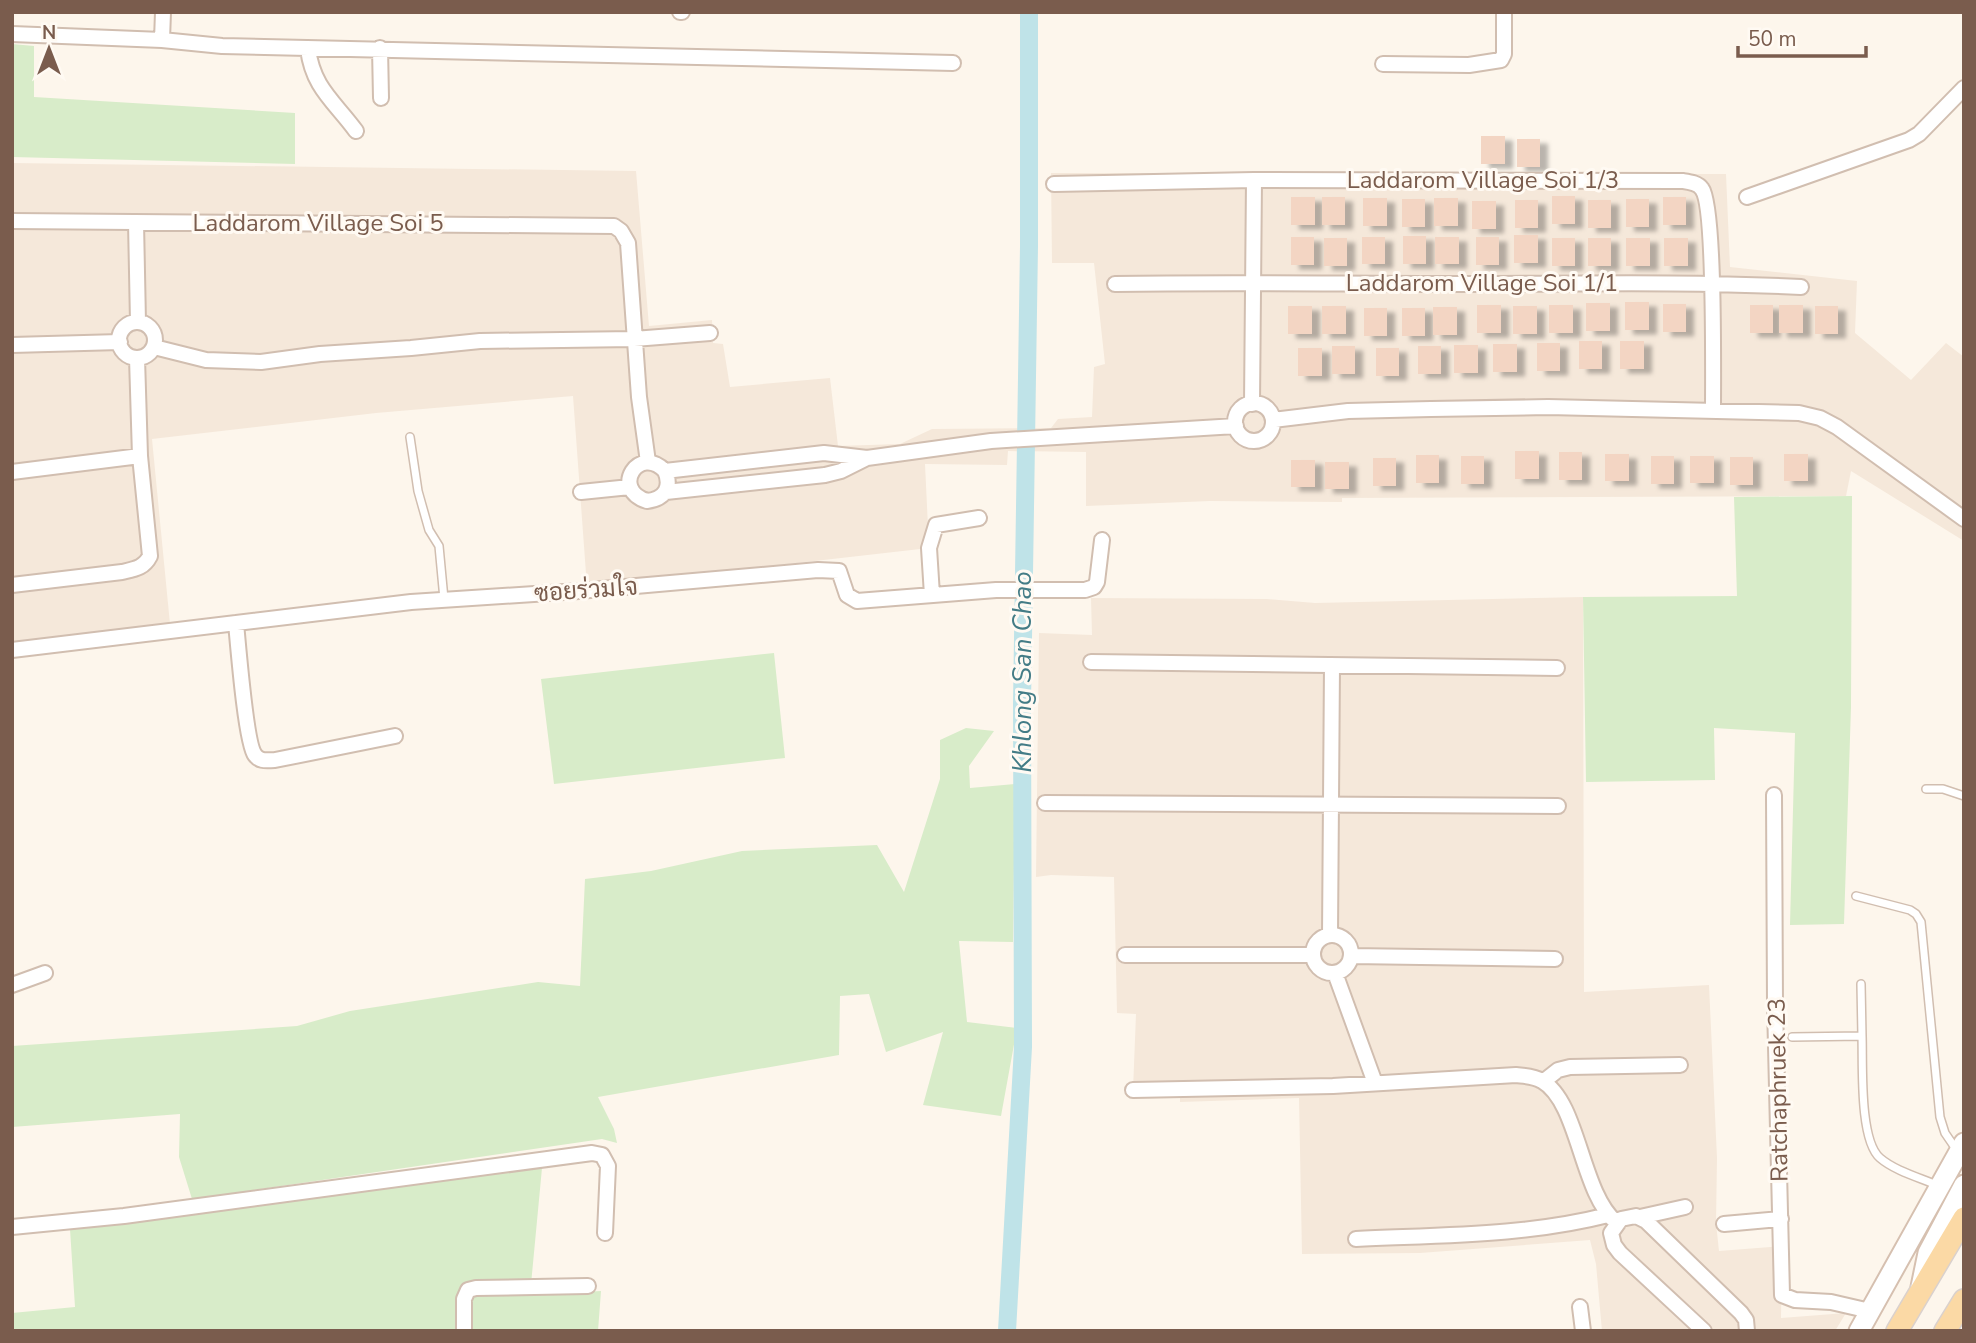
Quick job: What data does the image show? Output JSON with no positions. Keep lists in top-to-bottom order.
{
  "streets": {
    "street": [
      "Laddarom Village Soi 1/3",
      "Laddarom Village Soi 5",
      "Laddarom Village Soi 1/1",
      "ซอยร่วมใจ",
      "Ratchaphruek 23"
    ]
  },
  "crossings": [
    ["Laddarom Village Soi 1/3", "Laddarom Village Soi 1/1"]
  ],
  "water": ["Khlong San Chao"],
  "scale_bar": "50 m",
  "north": "top"
}
